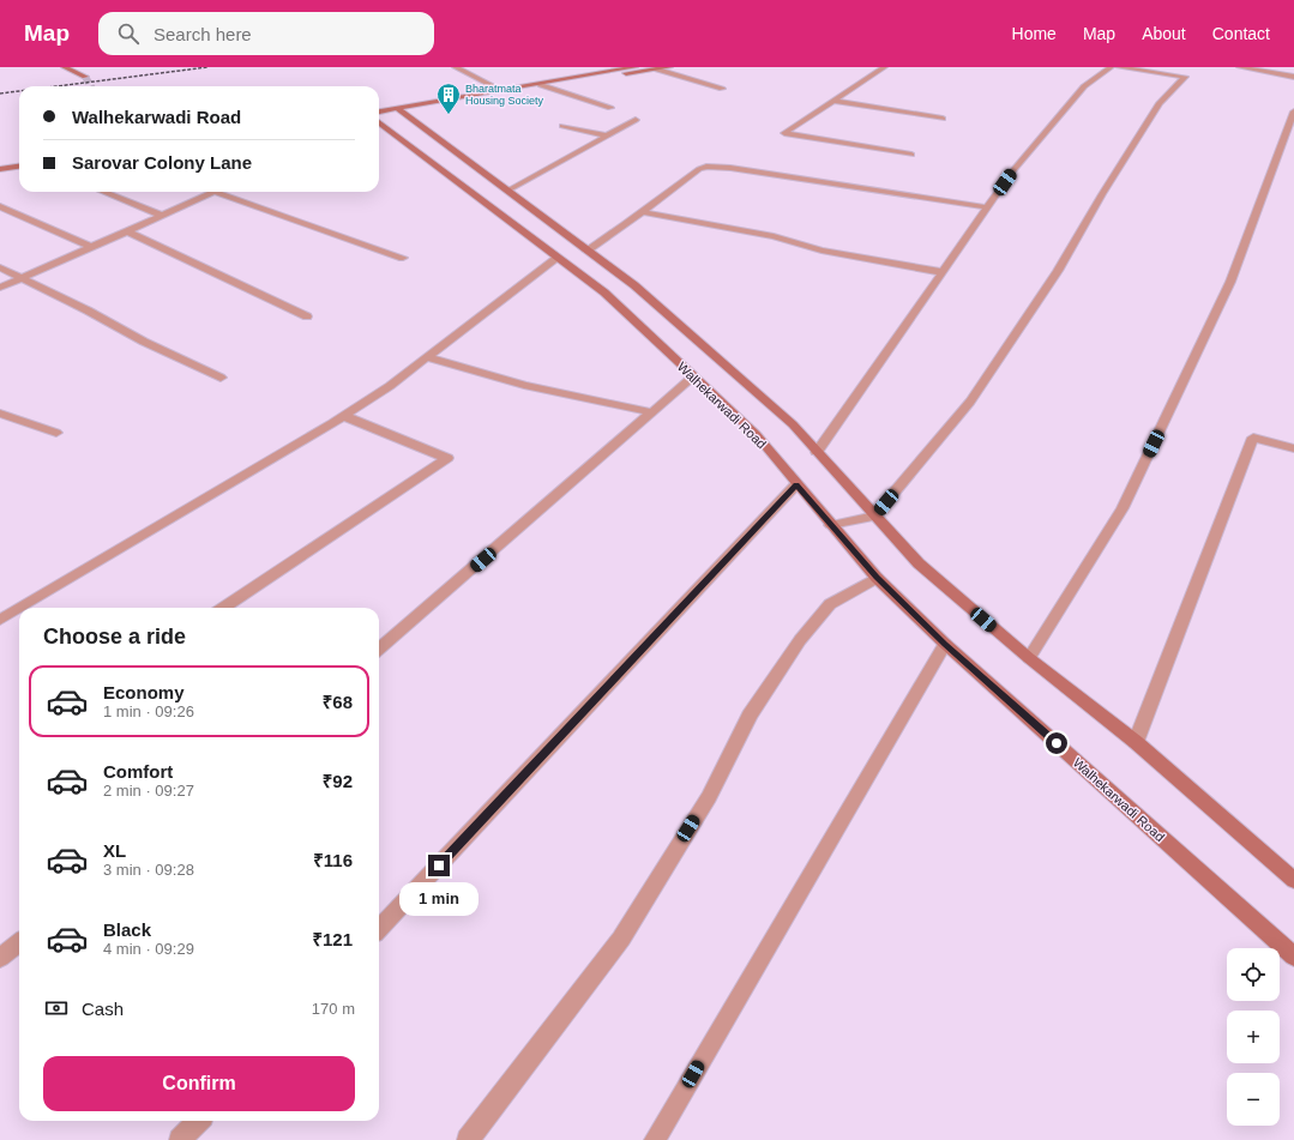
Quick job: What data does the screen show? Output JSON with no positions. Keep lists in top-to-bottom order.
{
  "streets": {
    "street": ["Walhekarwadi Road"]
  },
  "places": {
    "building": ["Bharatmata Housing Society"]
  },
  "page": {
    "header": "Map",
    "search": "Search here",
    "nav": [
      "Home",
      "Map",
      "About",
      "Contact"
    ],
    "banner": ["Walhekarwadi Road", "Sarovar Colony Lane"],
    "heading": "Choose a ride",
    "list": [
      {
        "name": "Economy",
        "note": "1 min · 09:26",
        "value": "₹68"
      },
      {
        "name": "Comfort",
        "note": "2 min · 09:27",
        "value": "₹92"
      },
      {
        "name": "XL",
        "note": "3 min · 09:28",
        "value": "₹116"
      },
      {
        "name": "Black",
        "note": "4 min · 09:29",
        "value": "₹121"
      }
    ],
    "bubble": "1 min",
    "map_buttons": ["+", "−"],
    "pay": ["Cash", "170 m"],
    "buttons": "Confirm"
  }
}
